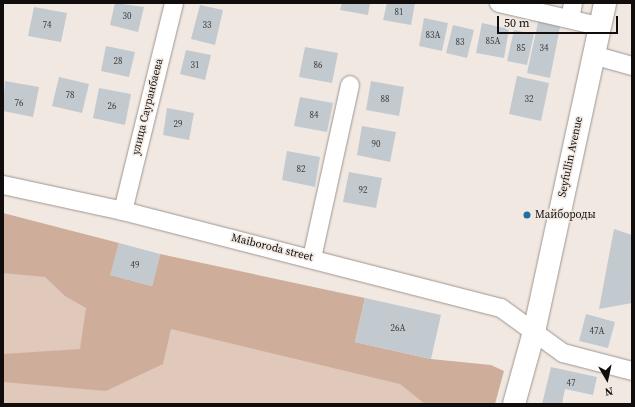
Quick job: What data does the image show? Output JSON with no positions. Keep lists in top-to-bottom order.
{
  "streets": {
    "main road": ["Seyfullin Avenue"],
    "street": ["улица Сауранбаева", "Maiboroda street"]
  },
  "crossings": [
    ["улица Сауранбаева", "Maiboroda street"],
    ["Seyfullin Avenue", "Maiboroda street"]
  ],
  "places": ["Майбороды"],
  "house_numbers": [
    "81",
    "30",
    "74",
    "33",
    "83А",
    "85А",
    "83",
    "85",
    "34",
    "28",
    "31",
    "86",
    "78",
    "88",
    "32",
    "76",
    "26",
    "84",
    "29",
    "90",
    "82",
    "92",
    "49",
    "26А",
    "47А",
    "47"
  ],
  "scale_bar": "50 m",
  "north": "bottom"
}
